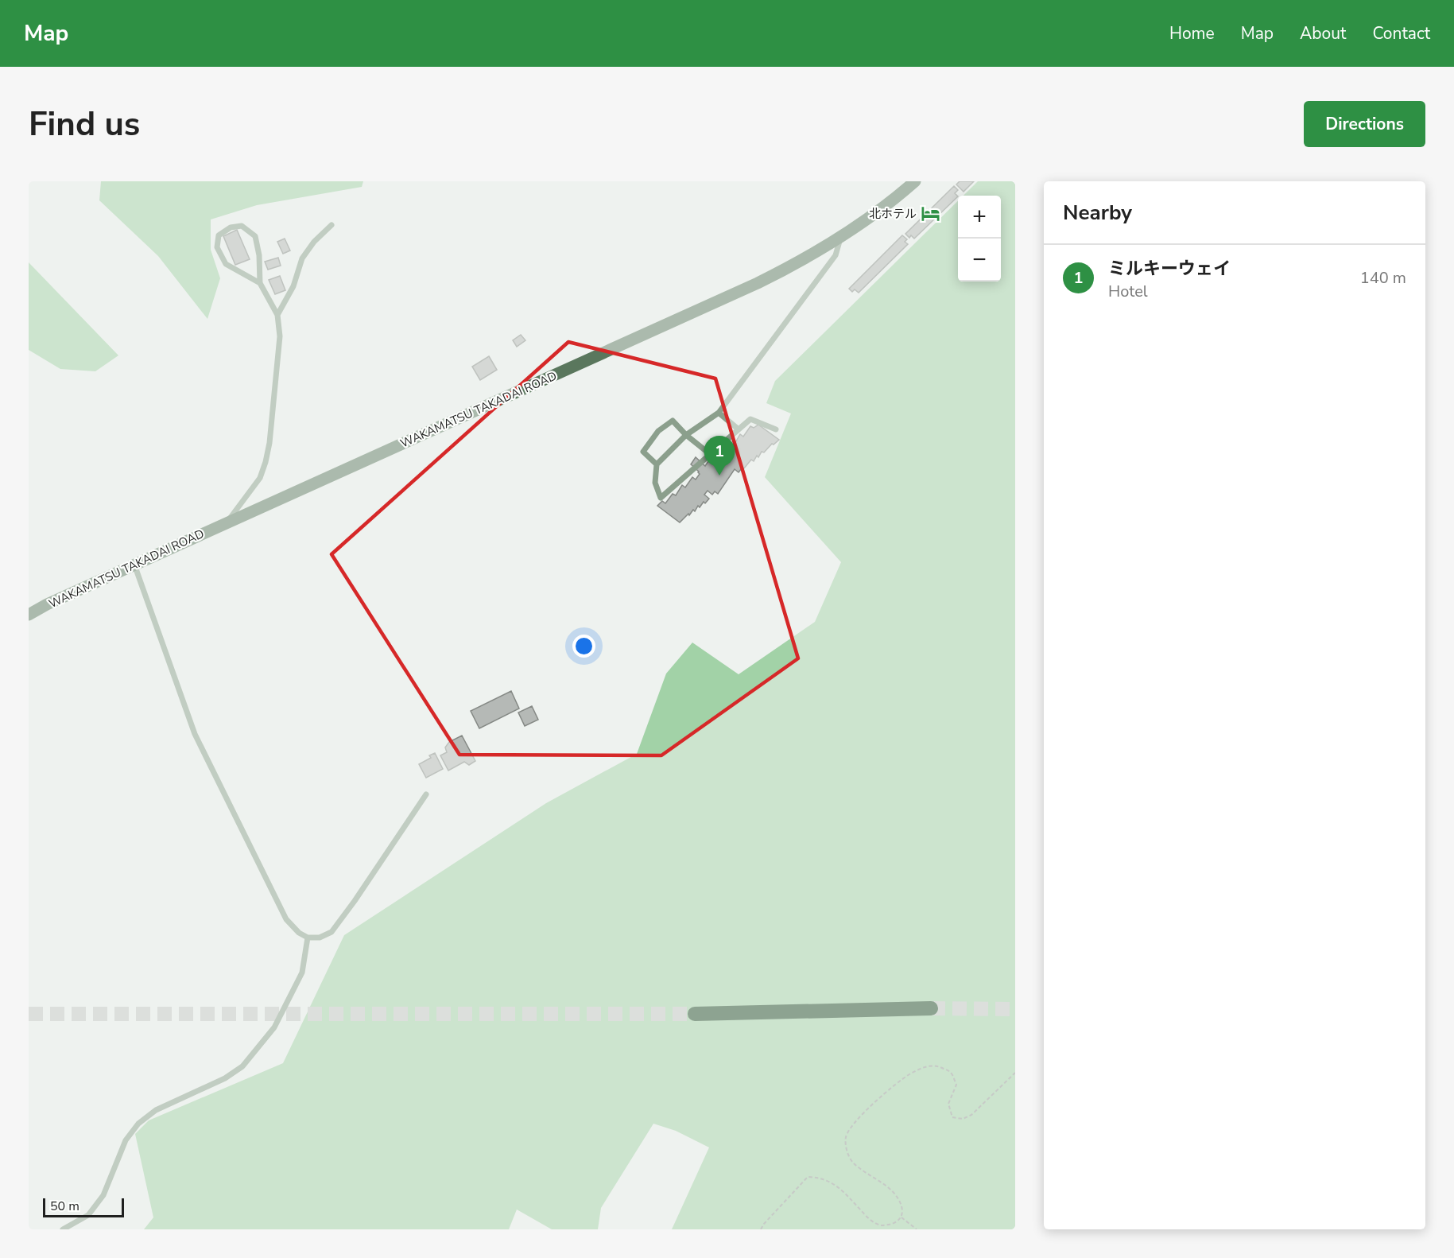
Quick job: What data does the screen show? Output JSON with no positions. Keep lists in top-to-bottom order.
{
  "streets": {
    "street": ["WAKAMATSU TAKADAI ROAD"]
  },
  "places": {
    "hotel": ["北ホテル"]
  },
  "scale_bar": "50 m",
  "page": {
    "header": "Map",
    "nav": [
      "Home",
      "Map",
      "About",
      "Contact"
    ],
    "buttons": "Directions",
    "title": "Find us",
    "heading": "Nearby",
    "map_buttons": ["+", "−"],
    "list": [
      {
        "mark": "1",
        "name": "ミルキーウェイ",
        "note": "Hotel",
        "value": "140 m"
      }
    ],
    "pins": "1",
    "scale": "50 m"
  }
}
